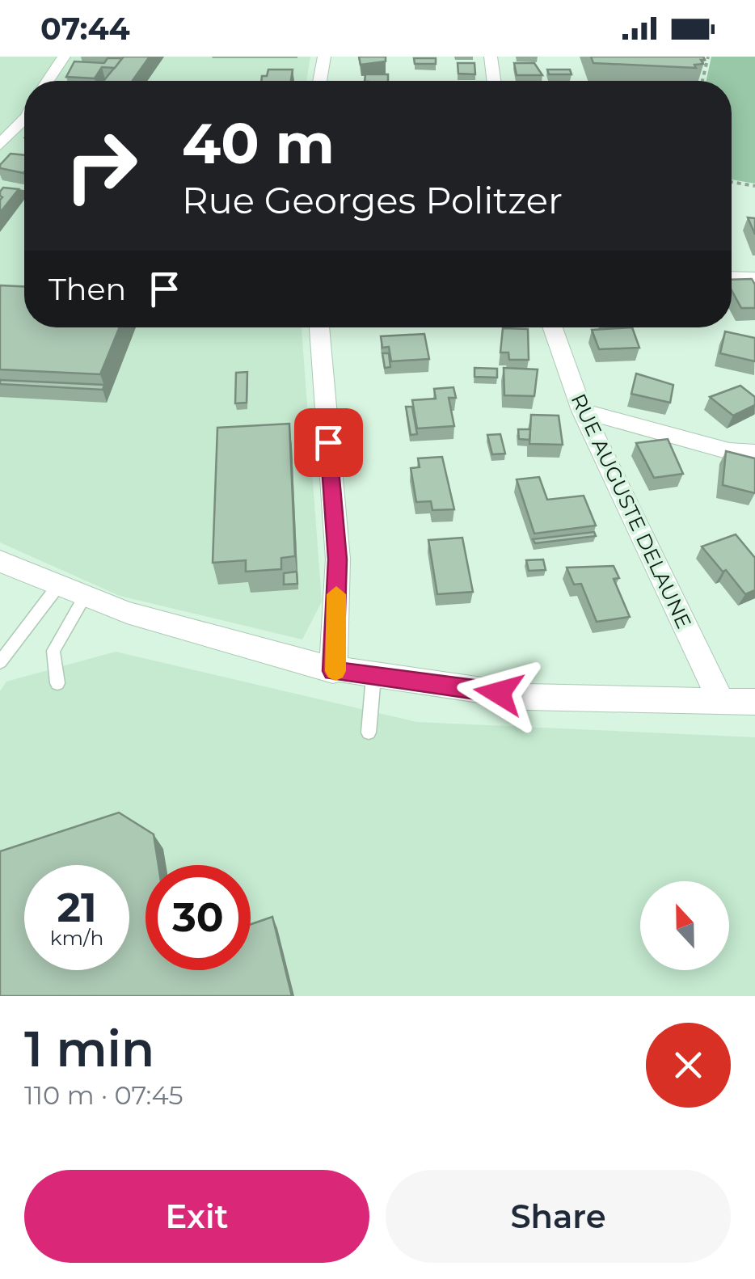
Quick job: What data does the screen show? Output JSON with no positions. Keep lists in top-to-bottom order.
{
  "streets": {
    "street": ["RUE AUGUSTE DELAUNE"]
  },
  "north": "top",
  "page": {
    "status": "07:44",
    "turn": ["40 m", "Rue Georges Politzer"],
    "then": "Then",
    "speed": "21 km/h",
    "limit": "30",
    "heading": ["1 min", "110 m · 07:45"],
    "buttons": ["Exit", "Share"]
  }
}
